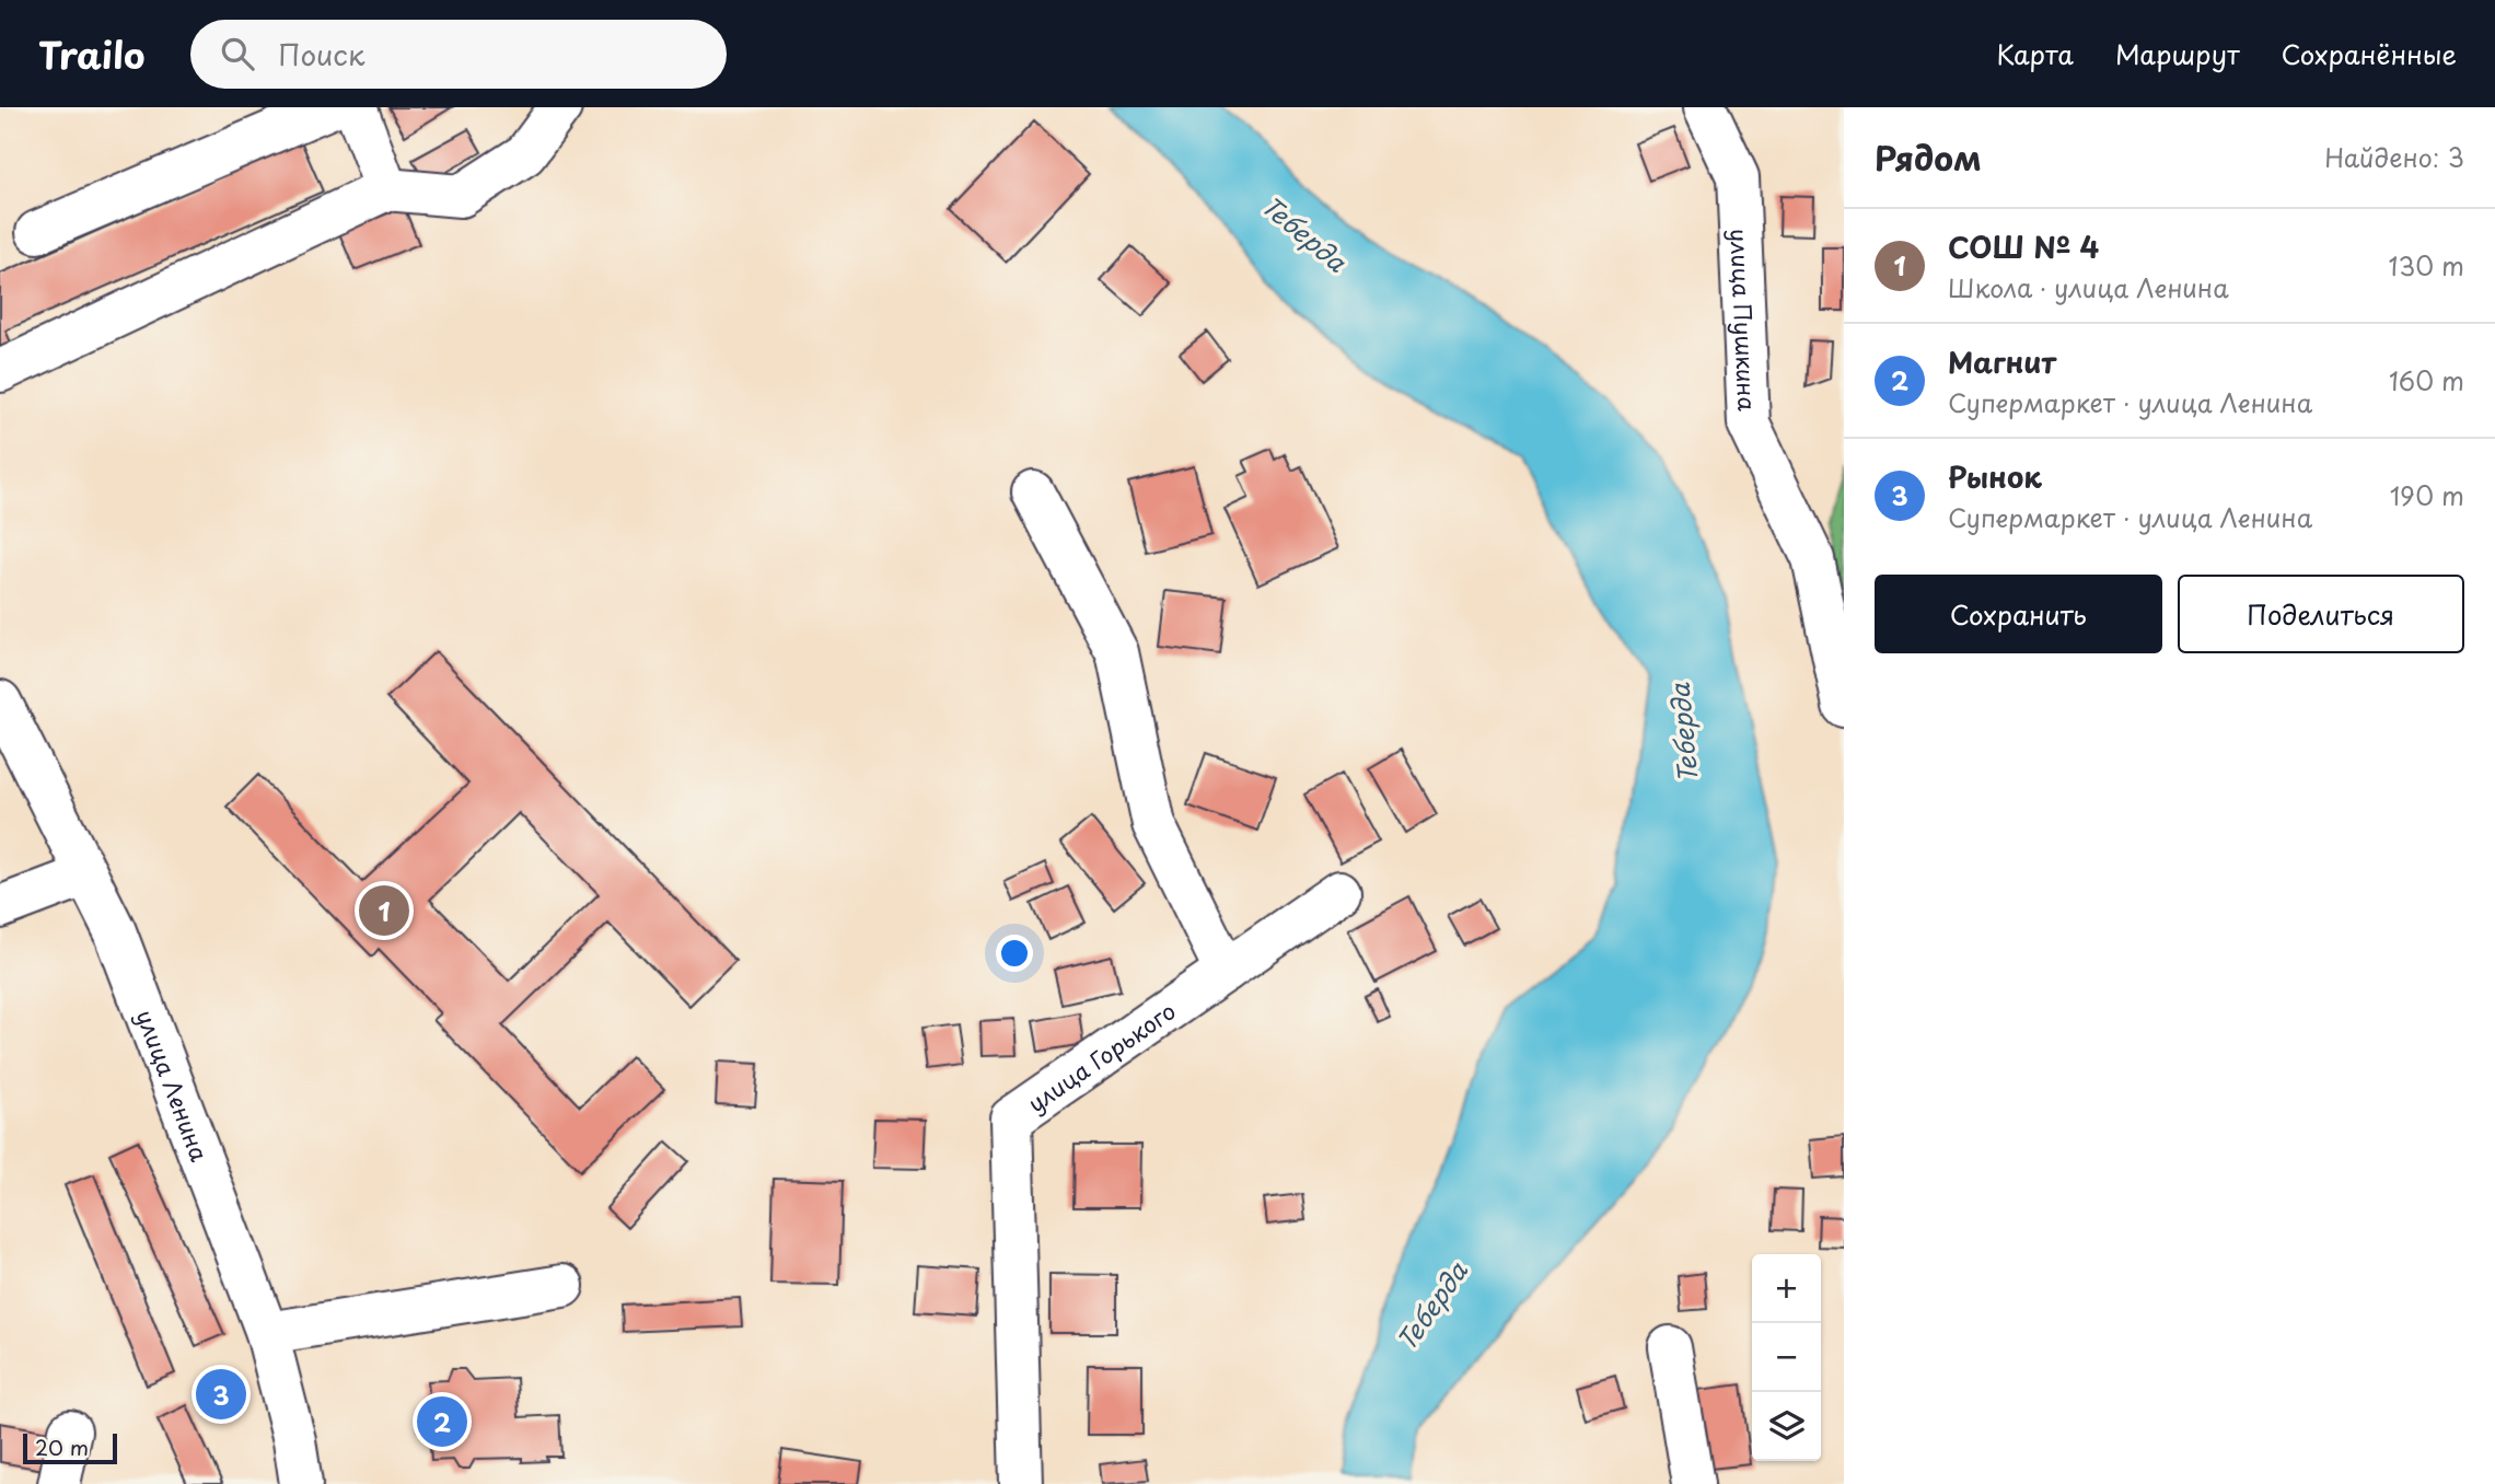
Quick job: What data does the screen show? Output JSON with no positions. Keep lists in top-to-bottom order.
{
  "streets": {
    "street": ["улица Пушкина", "улица Горького", "улица Ленина"]
  },
  "water": ["Теберда"],
  "scale_bar": "20 m",
  "page": {
    "header": "Trailo",
    "search": "Поиск",
    "nav": ["Карта", "Маршрут", "Сохранённые"],
    "heading": ["Рядом", "Найдено: 3"],
    "list": [
      {
        "mark": "1",
        "name": "СОШ № 4",
        "note": "Школа · улица Ленина",
        "value": "130 m"
      },
      {
        "mark": "2",
        "name": "Магнит",
        "note": "Супермаркет · улица Ленина",
        "value": "160 m"
      },
      {
        "mark": "3",
        "name": "Рынок",
        "note": "Супермаркет · улица Ленина",
        "value": "190 m"
      }
    ],
    "buttons": ["Сохранить", "Поделиться"],
    "pins": ["1", "3", "2"],
    "map_buttons": ["+", "−"],
    "scale": "20 m"
  }
}
